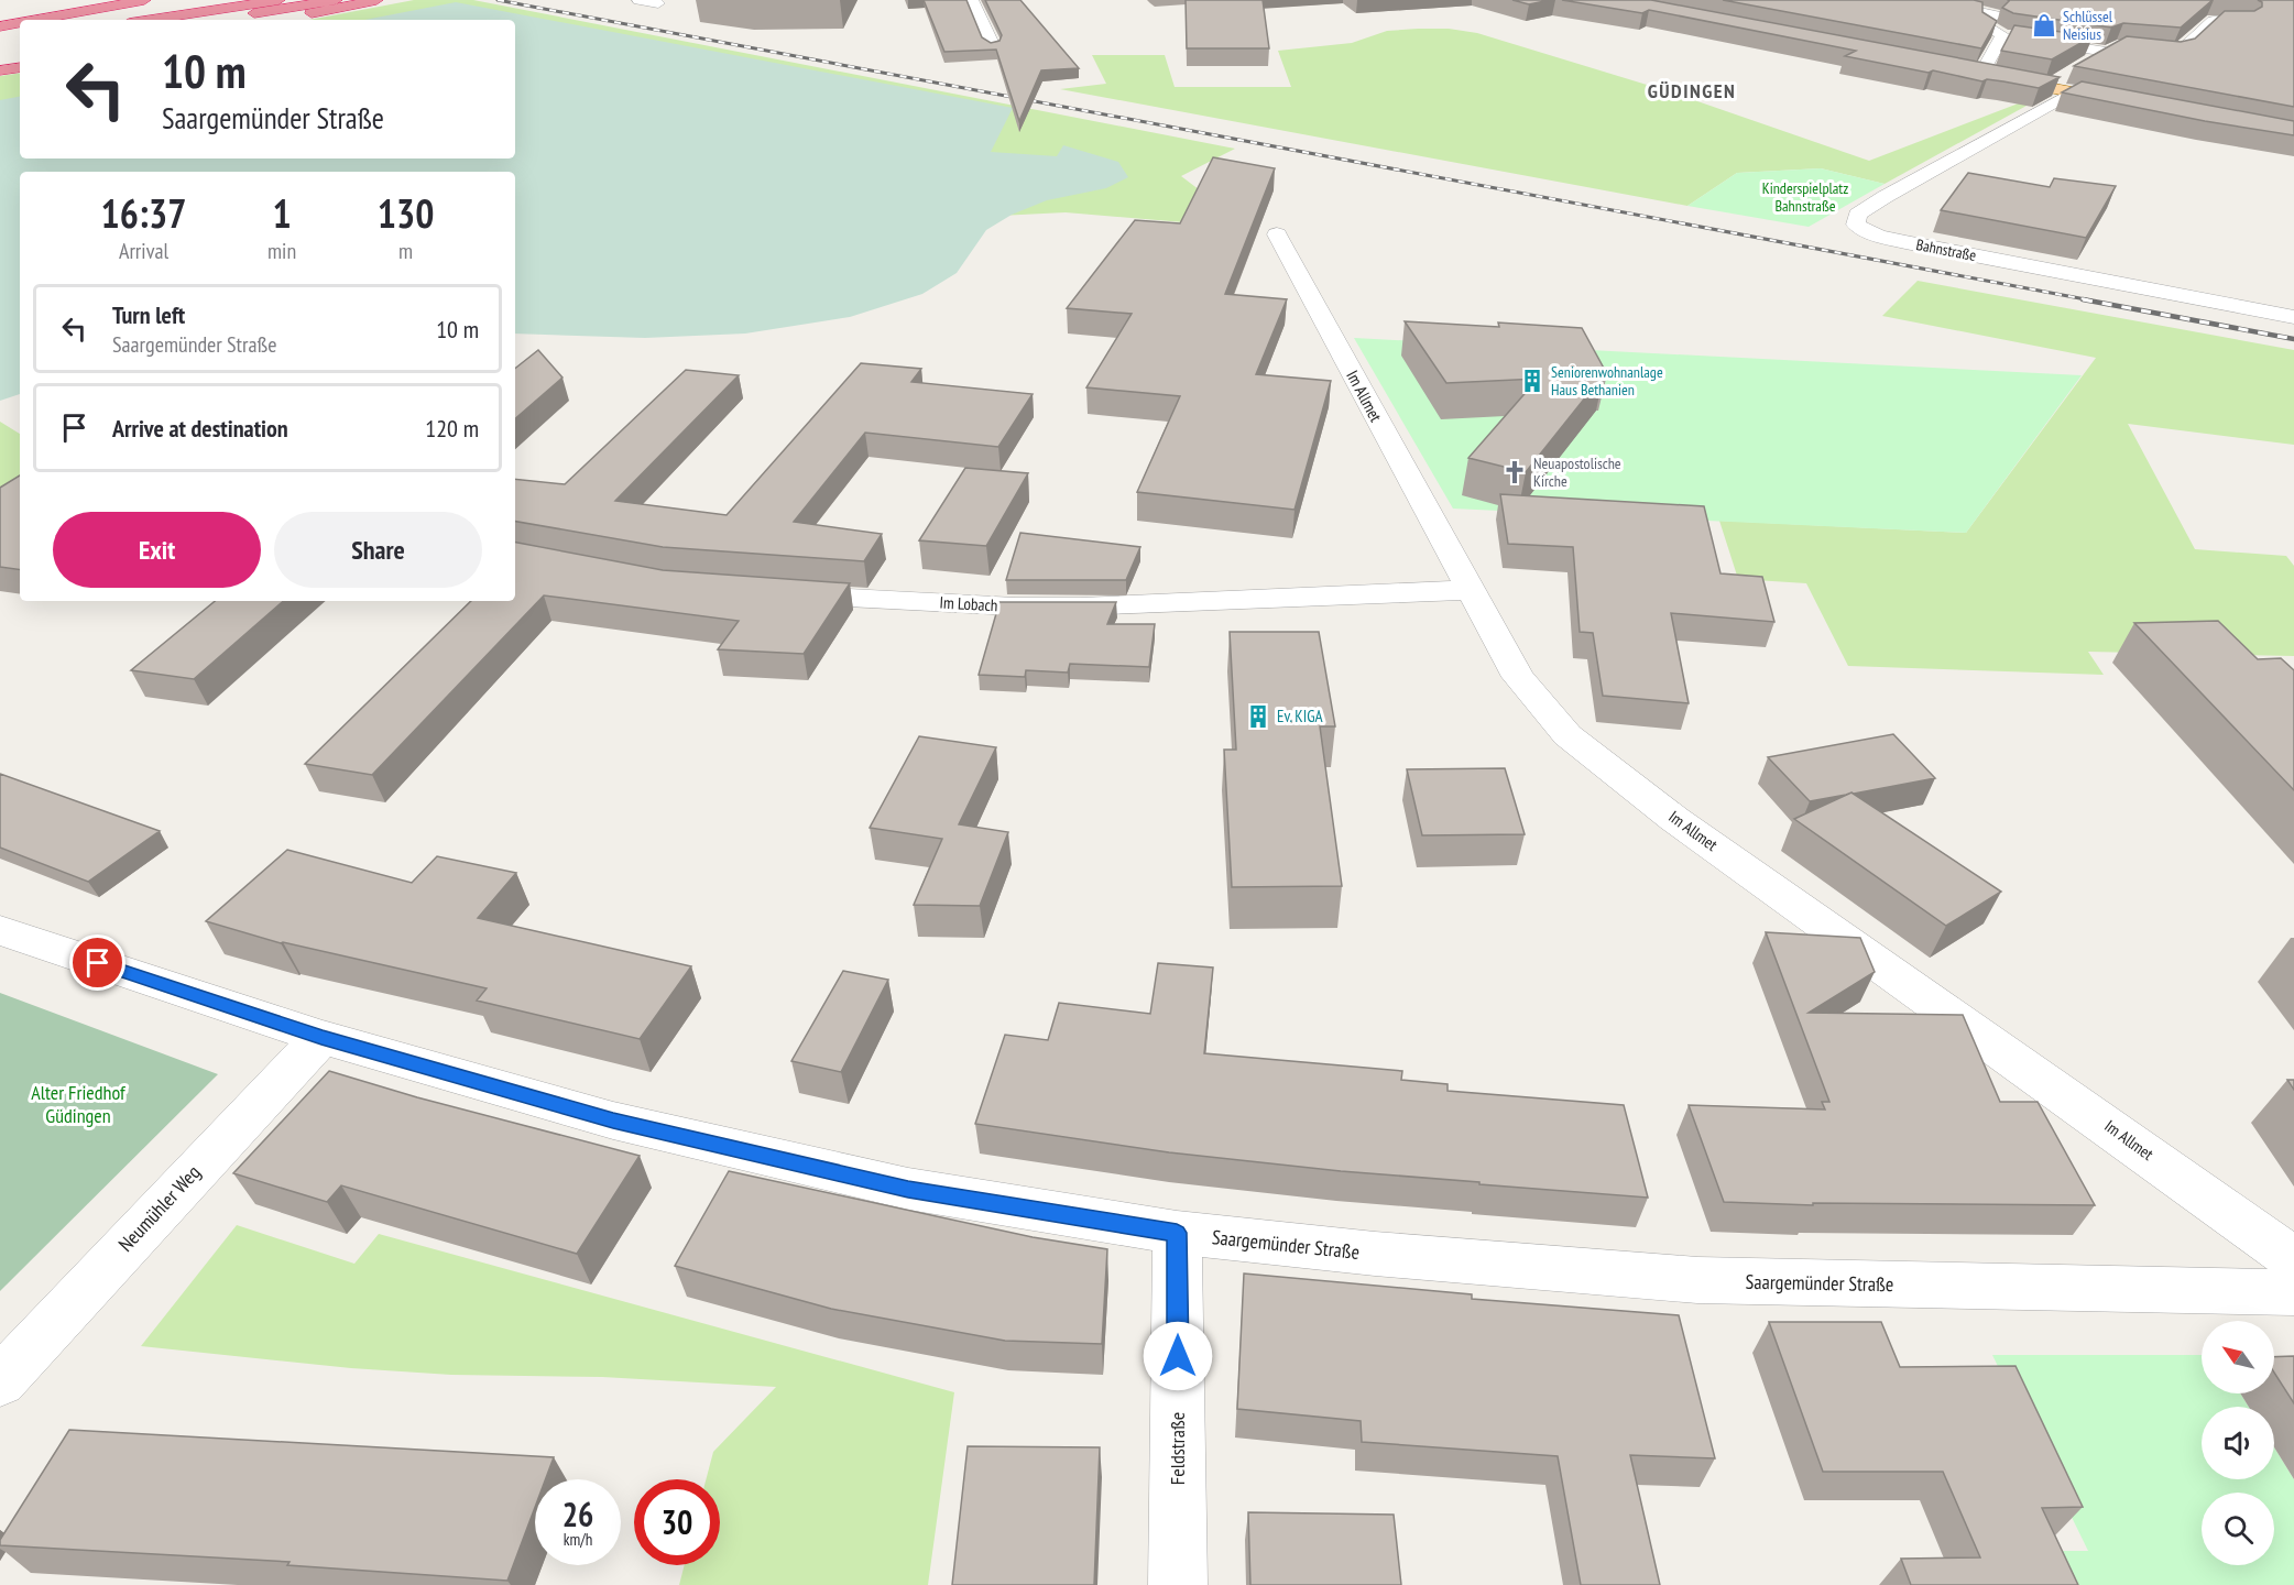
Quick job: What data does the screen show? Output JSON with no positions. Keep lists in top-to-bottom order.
{
  "streets": {
    "street": [
      "Bahnstraße",
      "Im Allmet",
      "Im Lobach",
      "Neumühler Weg",
      "Saargemünder Straße",
      "Feldstraße"
    ]
  },
  "crossings": [
    ["Im Allmet", "Im Lobach"],
    ["Neumühler Weg", "Saargemünder Straße"],
    ["Saargemünder Straße", "Feldstraße"]
  ],
  "districts": ["GÜDINGEN"],
  "parks": ["Kinderspielplatz Bahnstraße", "Alter Friedhof Güdingen"],
  "places": {
    "shop": ["Schlüssel Neisius"],
    "building": ["Seniorenwohnanlage Haus Bethanien", "Ev. KIGA"],
    "church": ["Neuapostolische Kirche"]
  },
  "north": "top left",
  "page": {
    "turn": ["10 m", "Saargemünder Straße"],
    "eta": [
      "16:37",
      "Arrival",
      "1",
      "min",
      "130",
      "m"
    ],
    "list": [
      {
        "name": "Turn left",
        "note": "Saargemünder Straße",
        "value": "10 m"
      },
      {
        "name": "Arrive at destination",
        "value": "120 m"
      }
    ],
    "buttons": ["Exit", "Share"],
    "speed": "26 km/h",
    "limit": "30"
  }
}
